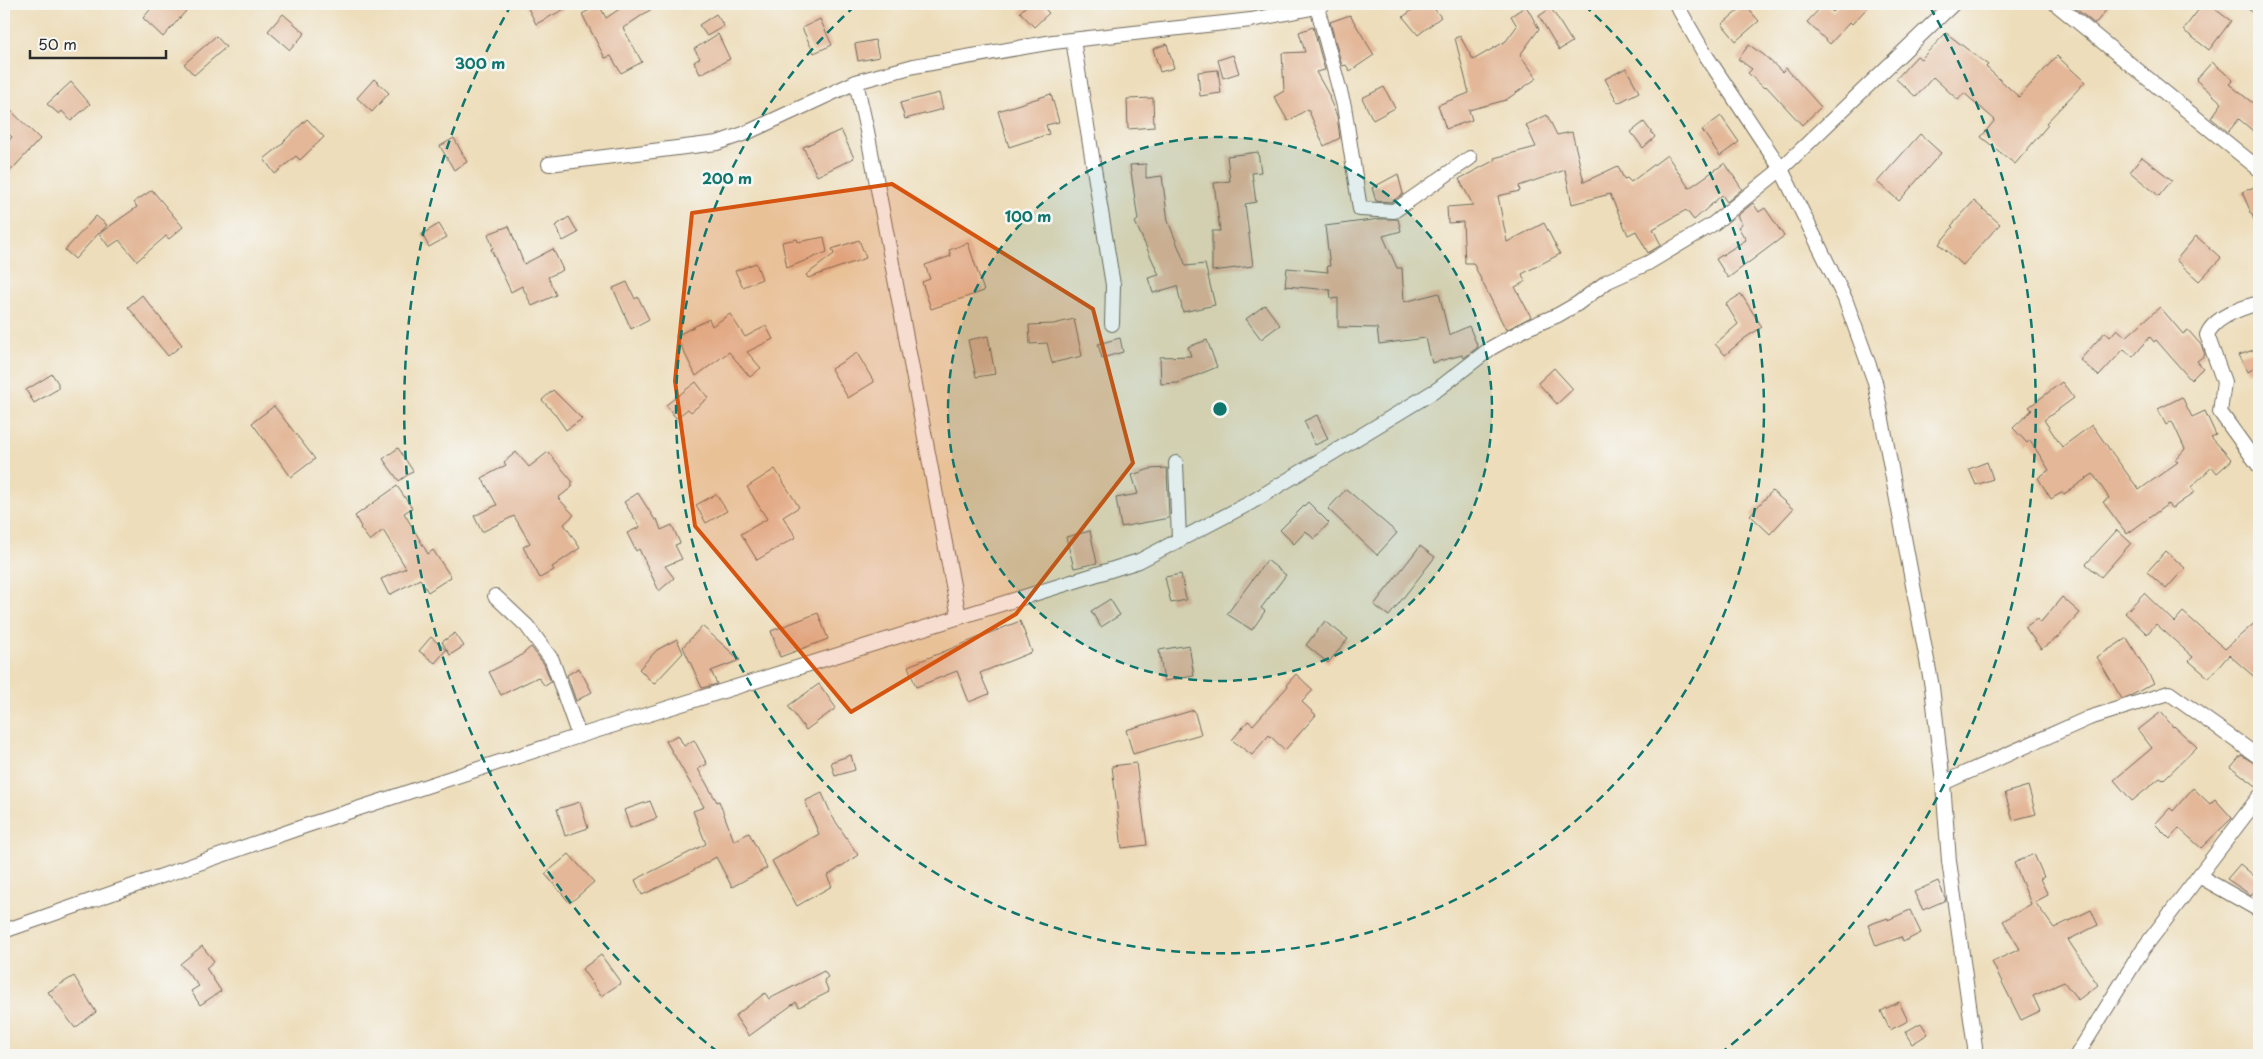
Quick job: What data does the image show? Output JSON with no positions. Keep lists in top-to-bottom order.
{
  "scale_bar": "50 m",
  "rings": ["300 m", "200 m", "100 m"]
}
